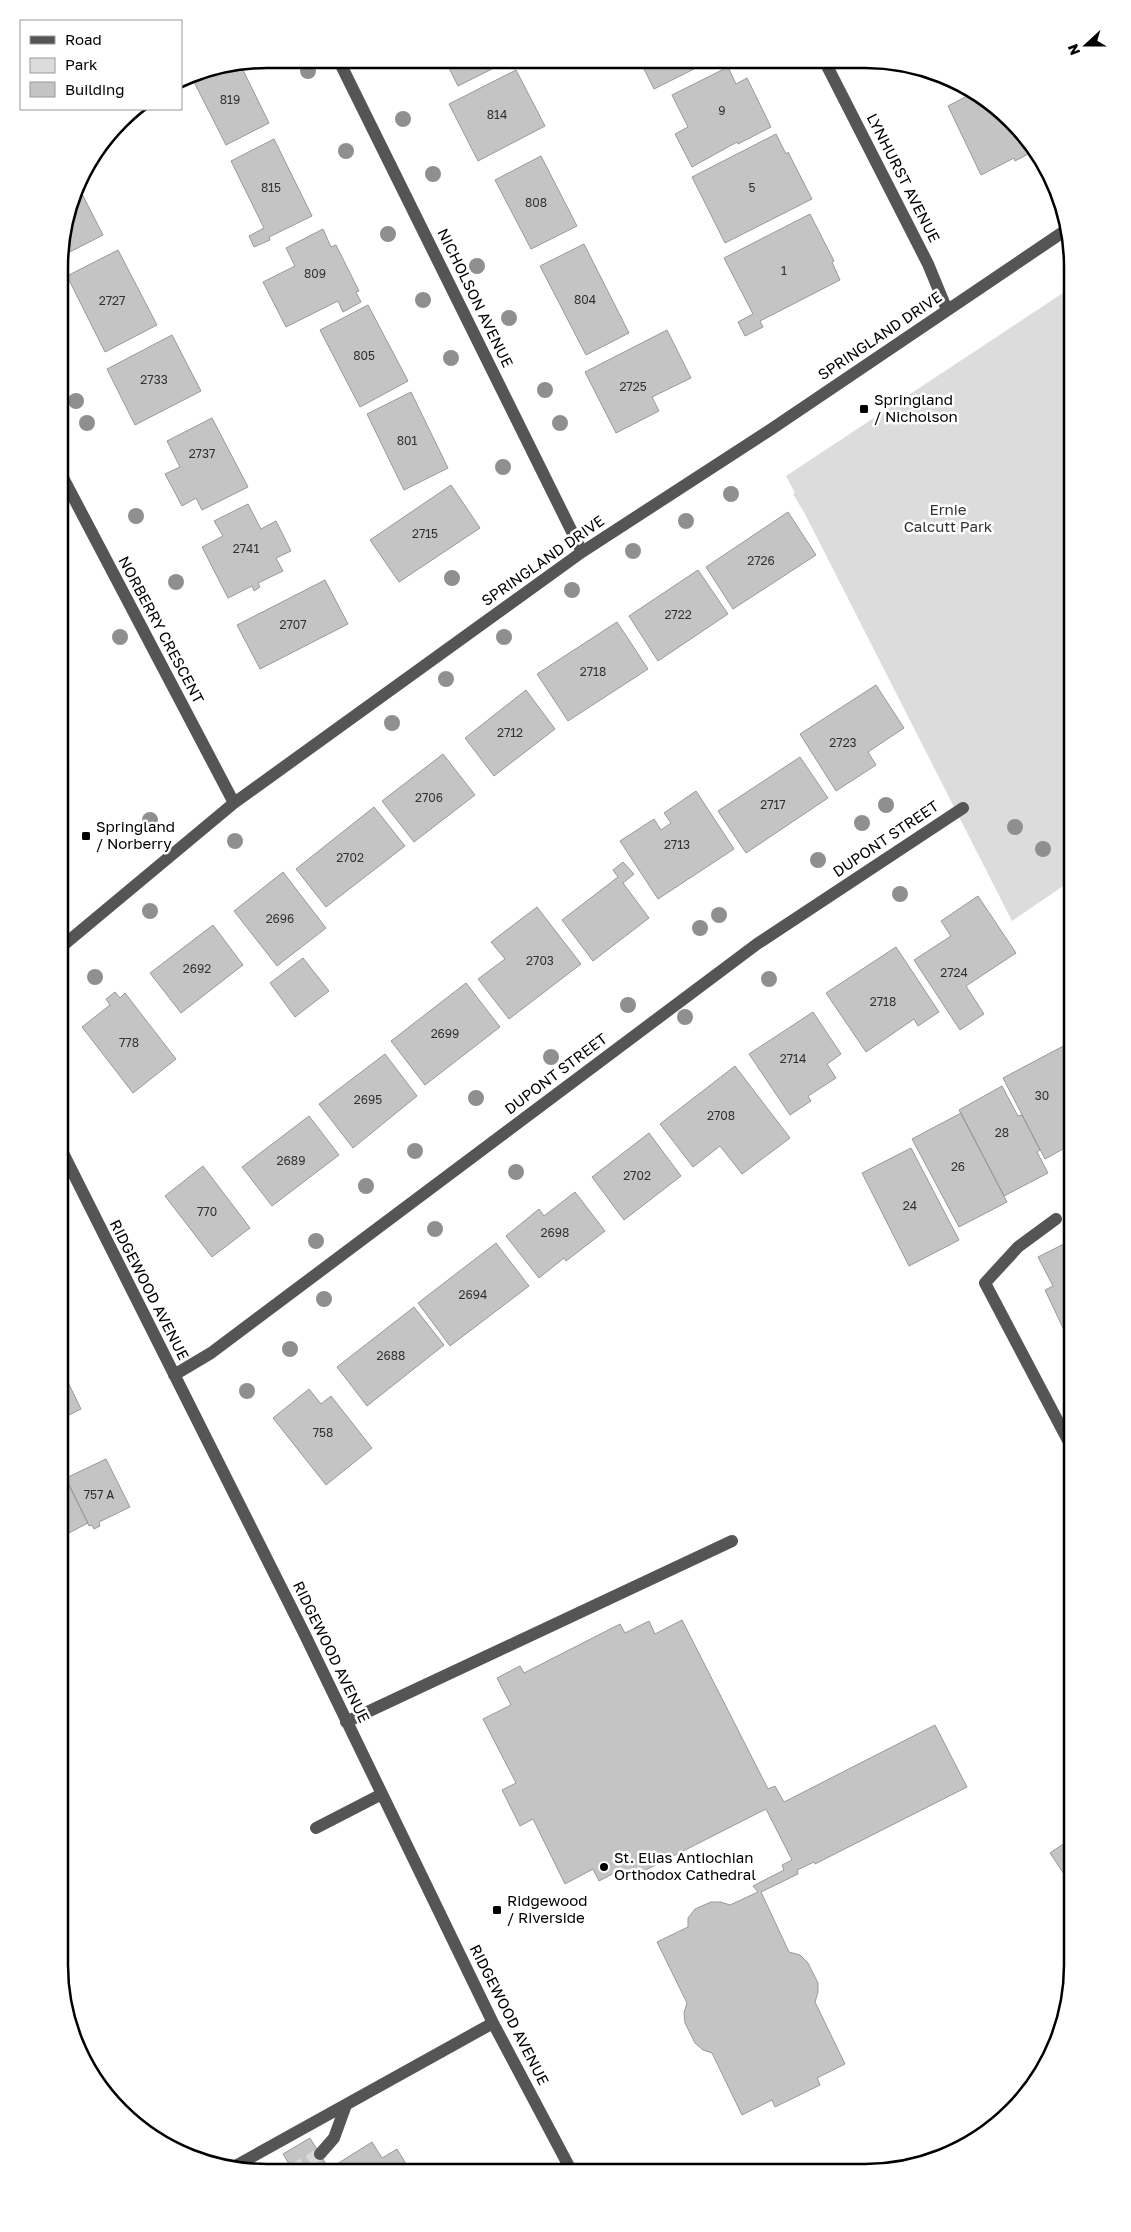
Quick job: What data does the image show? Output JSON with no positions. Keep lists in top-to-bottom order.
{
  "streets": {
    "street": [
      "LYNHURST AVENUE",
      "NICHOLSON AVENUE",
      "SPRINGLAND DRIVE",
      "NORBERRY CRESCENT",
      "DUPONT STREET",
      "RIDGEWOOD AVENUE"
    ]
  },
  "crossings": [
    ["LYNHURST AVENUE", "SPRINGLAND DRIVE"],
    ["NICHOLSON AVENUE", "SPRINGLAND DRIVE"],
    ["SPRINGLAND DRIVE", "NORBERRY CRESCENT"],
    ["DUPONT STREET", "RIDGEWOOD AVENUE"]
  ],
  "parks": ["Ernie Calcutt Park"],
  "places": {
    "transit": ["Springland / Nicholson", "Springland / Norberry", "Ridgewood / Riverside"],
    "other": ["St. Elias Antiochian Orthodox Cathedral"]
  },
  "house_numbers": [
    "819",
    "9",
    "814",
    "815",
    "5",
    "808",
    "1",
    "809",
    "804",
    "2727",
    "805",
    "2733",
    "2725",
    "801",
    "2737",
    "2715",
    "2741",
    "2726",
    "2722",
    "2707",
    "2718",
    "2712",
    "2723",
    "2706",
    "2717",
    "2713",
    "2702",
    "2696",
    "2703",
    "2692",
    "2724",
    "2718",
    "2699",
    "778",
    "2714",
    "30",
    "2695",
    "2708",
    "28",
    "2689",
    "26",
    "2702",
    "24",
    "770",
    "2698",
    "2694",
    "2688",
    "758",
    "757 A"
  ],
  "legend": ["Road", "Park", "Building"],
  "north": "left"
}
